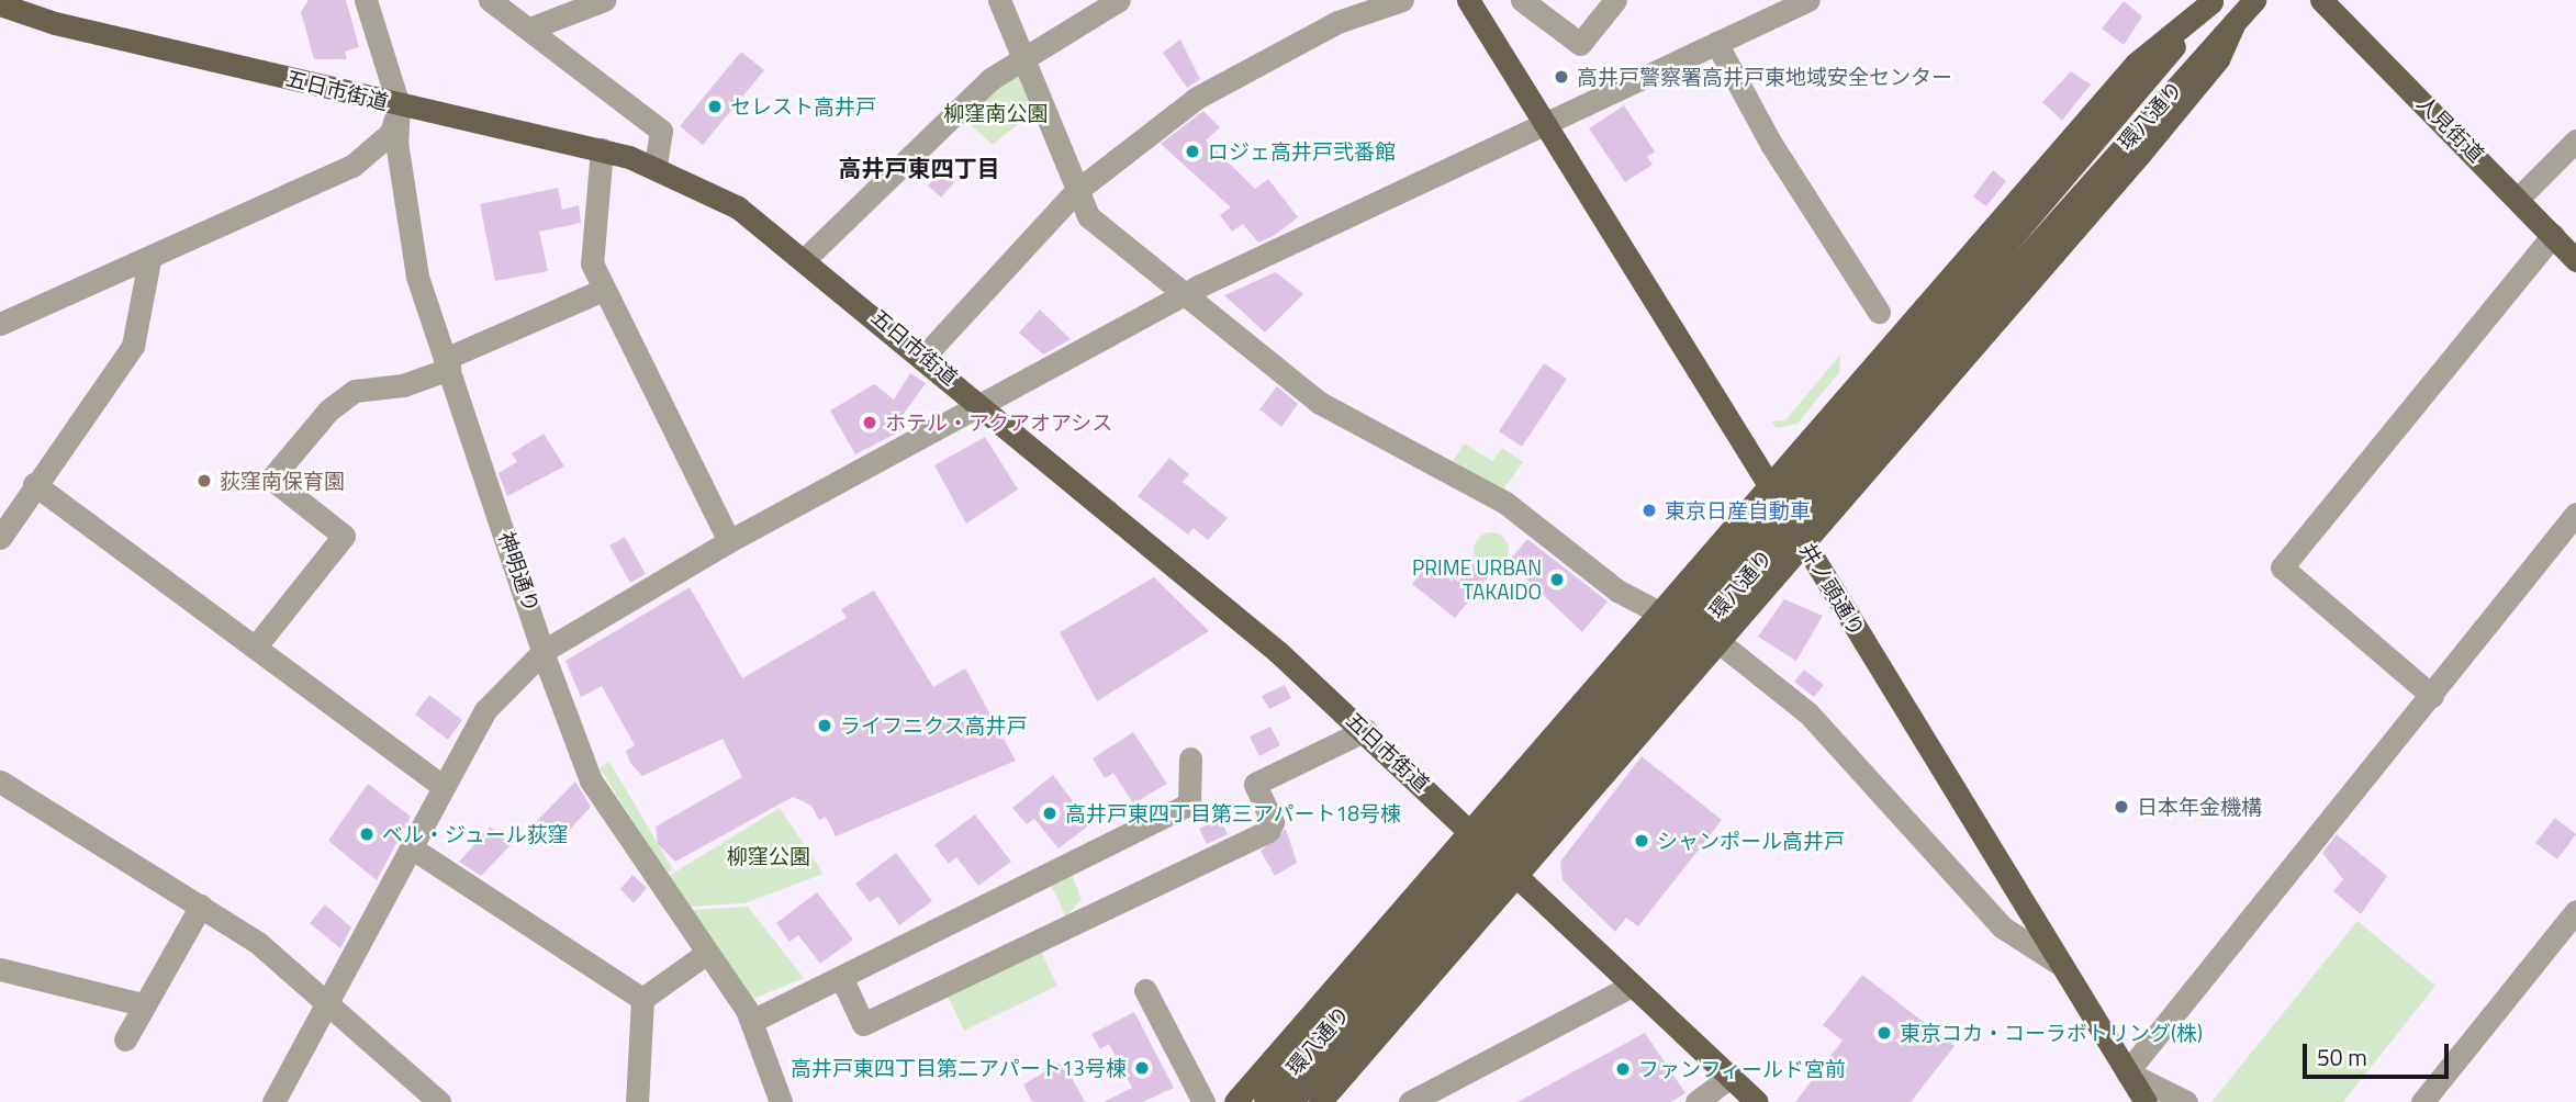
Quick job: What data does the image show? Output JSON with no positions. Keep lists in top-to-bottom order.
{
  "streets": {
    "main road": [
      "五日市街道",
      "環八通り",
      "人見街道",
      "井ノ頭通り"
    ],
    "street": ["神明通り"]
  },
  "crossings": [
    ["五日市街道", "神明通り"]
  ],
  "districts": ["高井戸東四丁目"],
  "parks": ["柳窪南公園", "柳窪公園"],
  "places": [
    "高井戸警察署高井戸東地域安全センター",
    "セレスト高井戸",
    "ロジェ高井戸弐番館",
    "ホテル・アクアオアシス",
    "荻窪南保育園",
    "東京日産自動車",
    "PRIME URBAN TAKAIDO",
    "ライフニクス高井戸",
    "日本年金機構",
    "高井戸東四丁目第三アパート18号棟",
    "ベル・ジュール荻窪",
    "シャンポール高井戸",
    "東京コカ・コーラボトリング(株)",
    "高井戸東四丁目第二アパート13号棟",
    "ファンフィールド宮前"
  ],
  "scale_bar": "50 m"
}
